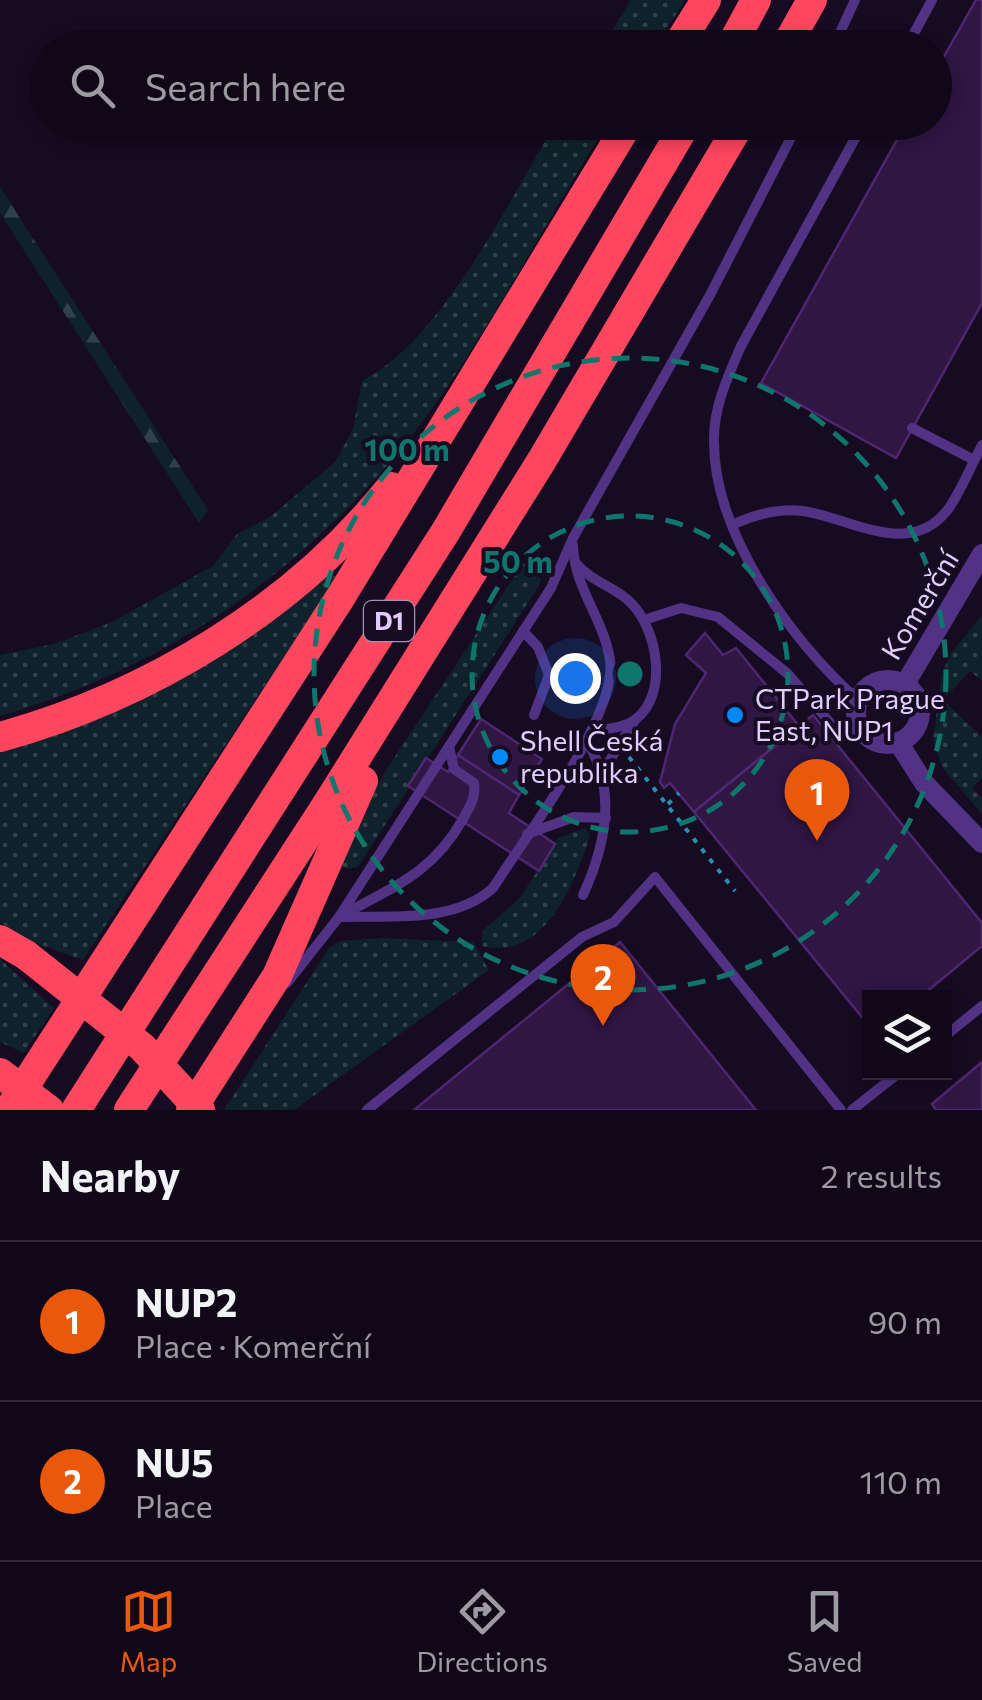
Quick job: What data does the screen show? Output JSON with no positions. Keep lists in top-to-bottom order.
{
  "streets": {
    "highway": ["D1"],
    "street": ["Komerční"]
  },
  "places": ["CTPark Prague East, NUP1", "Shell Česká republika"],
  "page": {
    "search": "Search here",
    "pins": ["1", "2"],
    "heading": ["Nearby", "2 results"],
    "list": [
      {
        "mark": "1",
        "name": "NUP2",
        "note": "Place · Komerční",
        "value": "90 m"
      },
      {
        "mark": "2",
        "name": "NU5",
        "note": "Place",
        "value": "110 m"
      }
    ],
    "nav": ["Map", "Directions", "Saved"]
  },
  "rings": ["100 m", "50 m"]
}
